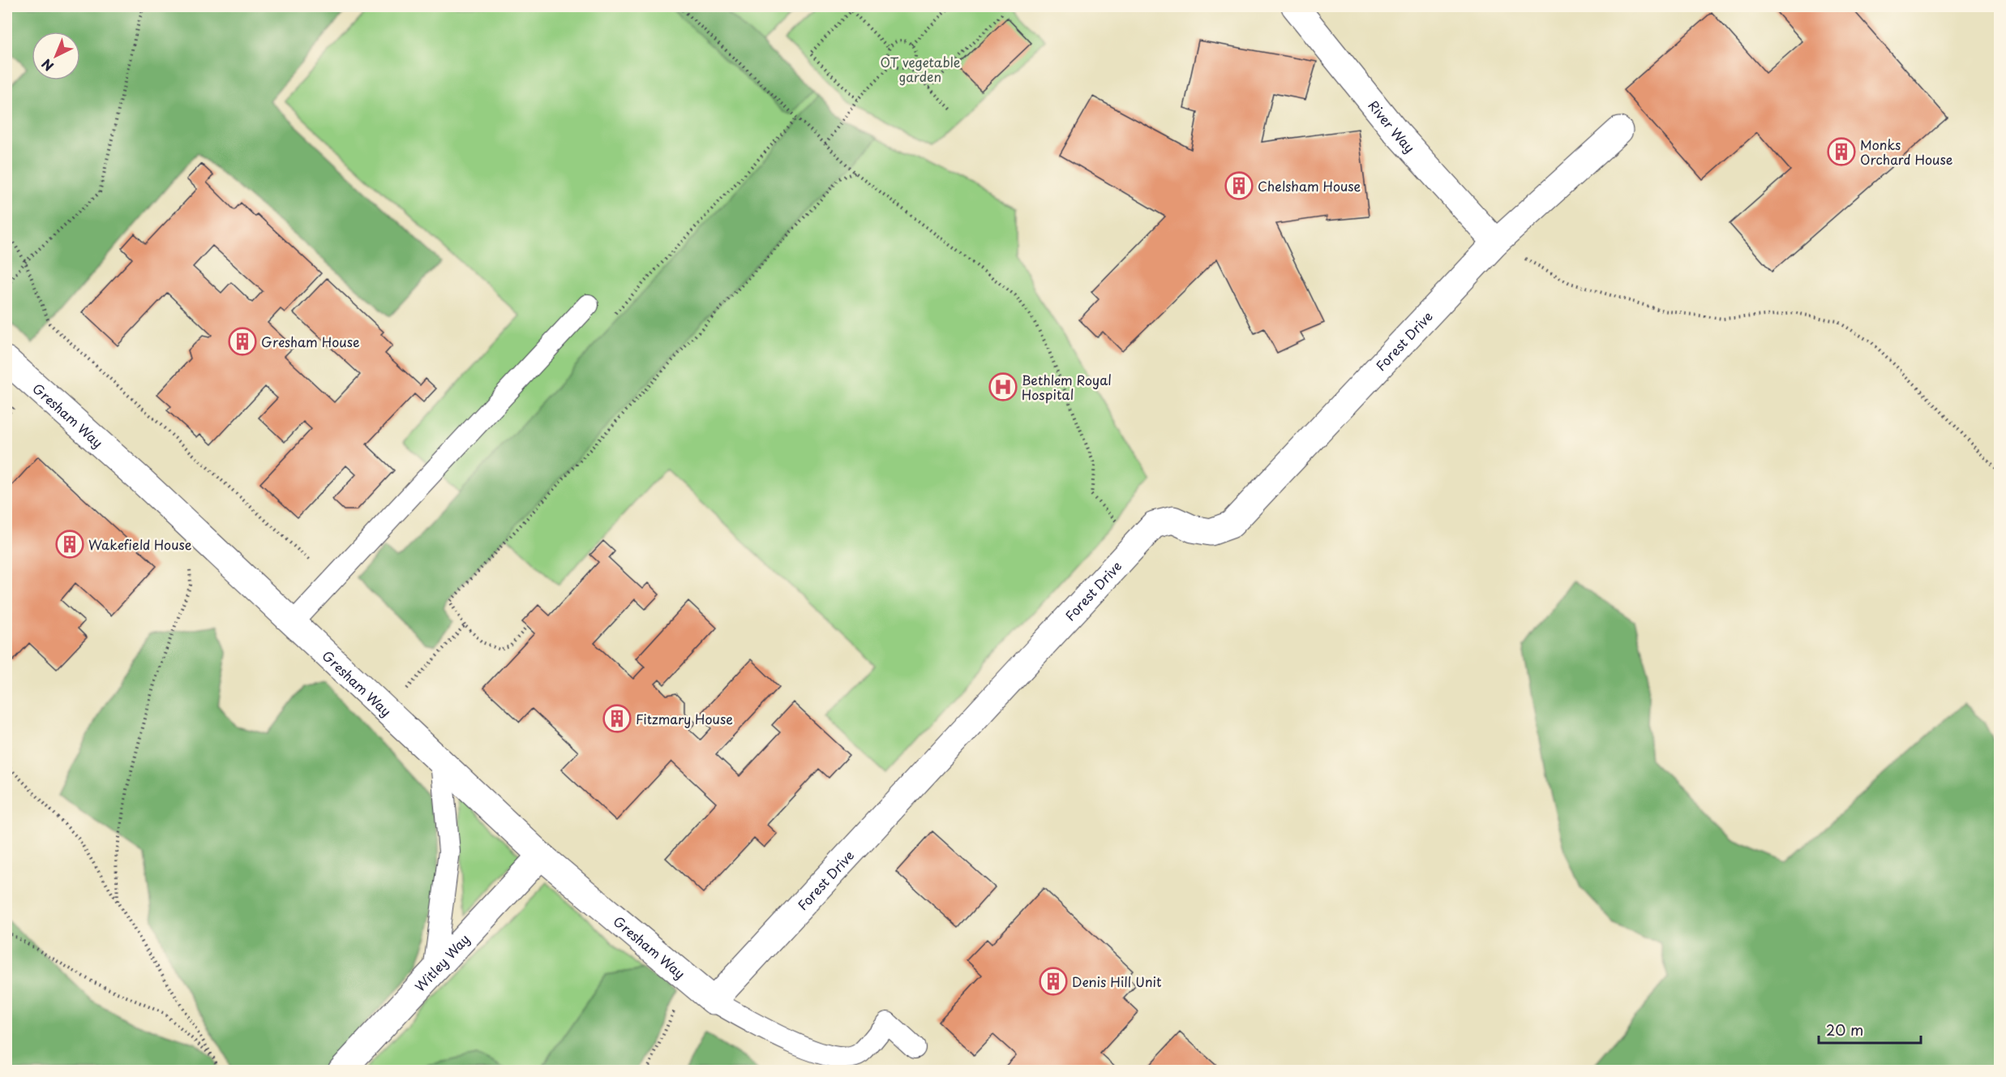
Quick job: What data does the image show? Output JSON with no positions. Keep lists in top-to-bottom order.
{
  "streets": {
    "street": [
      "River Way",
      "Forest Drive",
      "Gresham Way",
      "Witley Way"
    ]
  },
  "crossings": [
    ["River Way", "Forest Drive"],
    ["Forest Drive", "Gresham Way"],
    ["Gresham Way", "Witley Way"]
  ],
  "parks": ["OT vegetable garden"],
  "places": {
    "building": [
      "Monks Orchard House",
      "Chelsham House",
      "Gresham House",
      "Wakefield House",
      "Fitzmary House",
      "Denis Hill Unit"
    ],
    "hospital": ["Bethlem Royal Hospital"]
  },
  "scale_bar": "20 m",
  "north": "bottom left"
}
